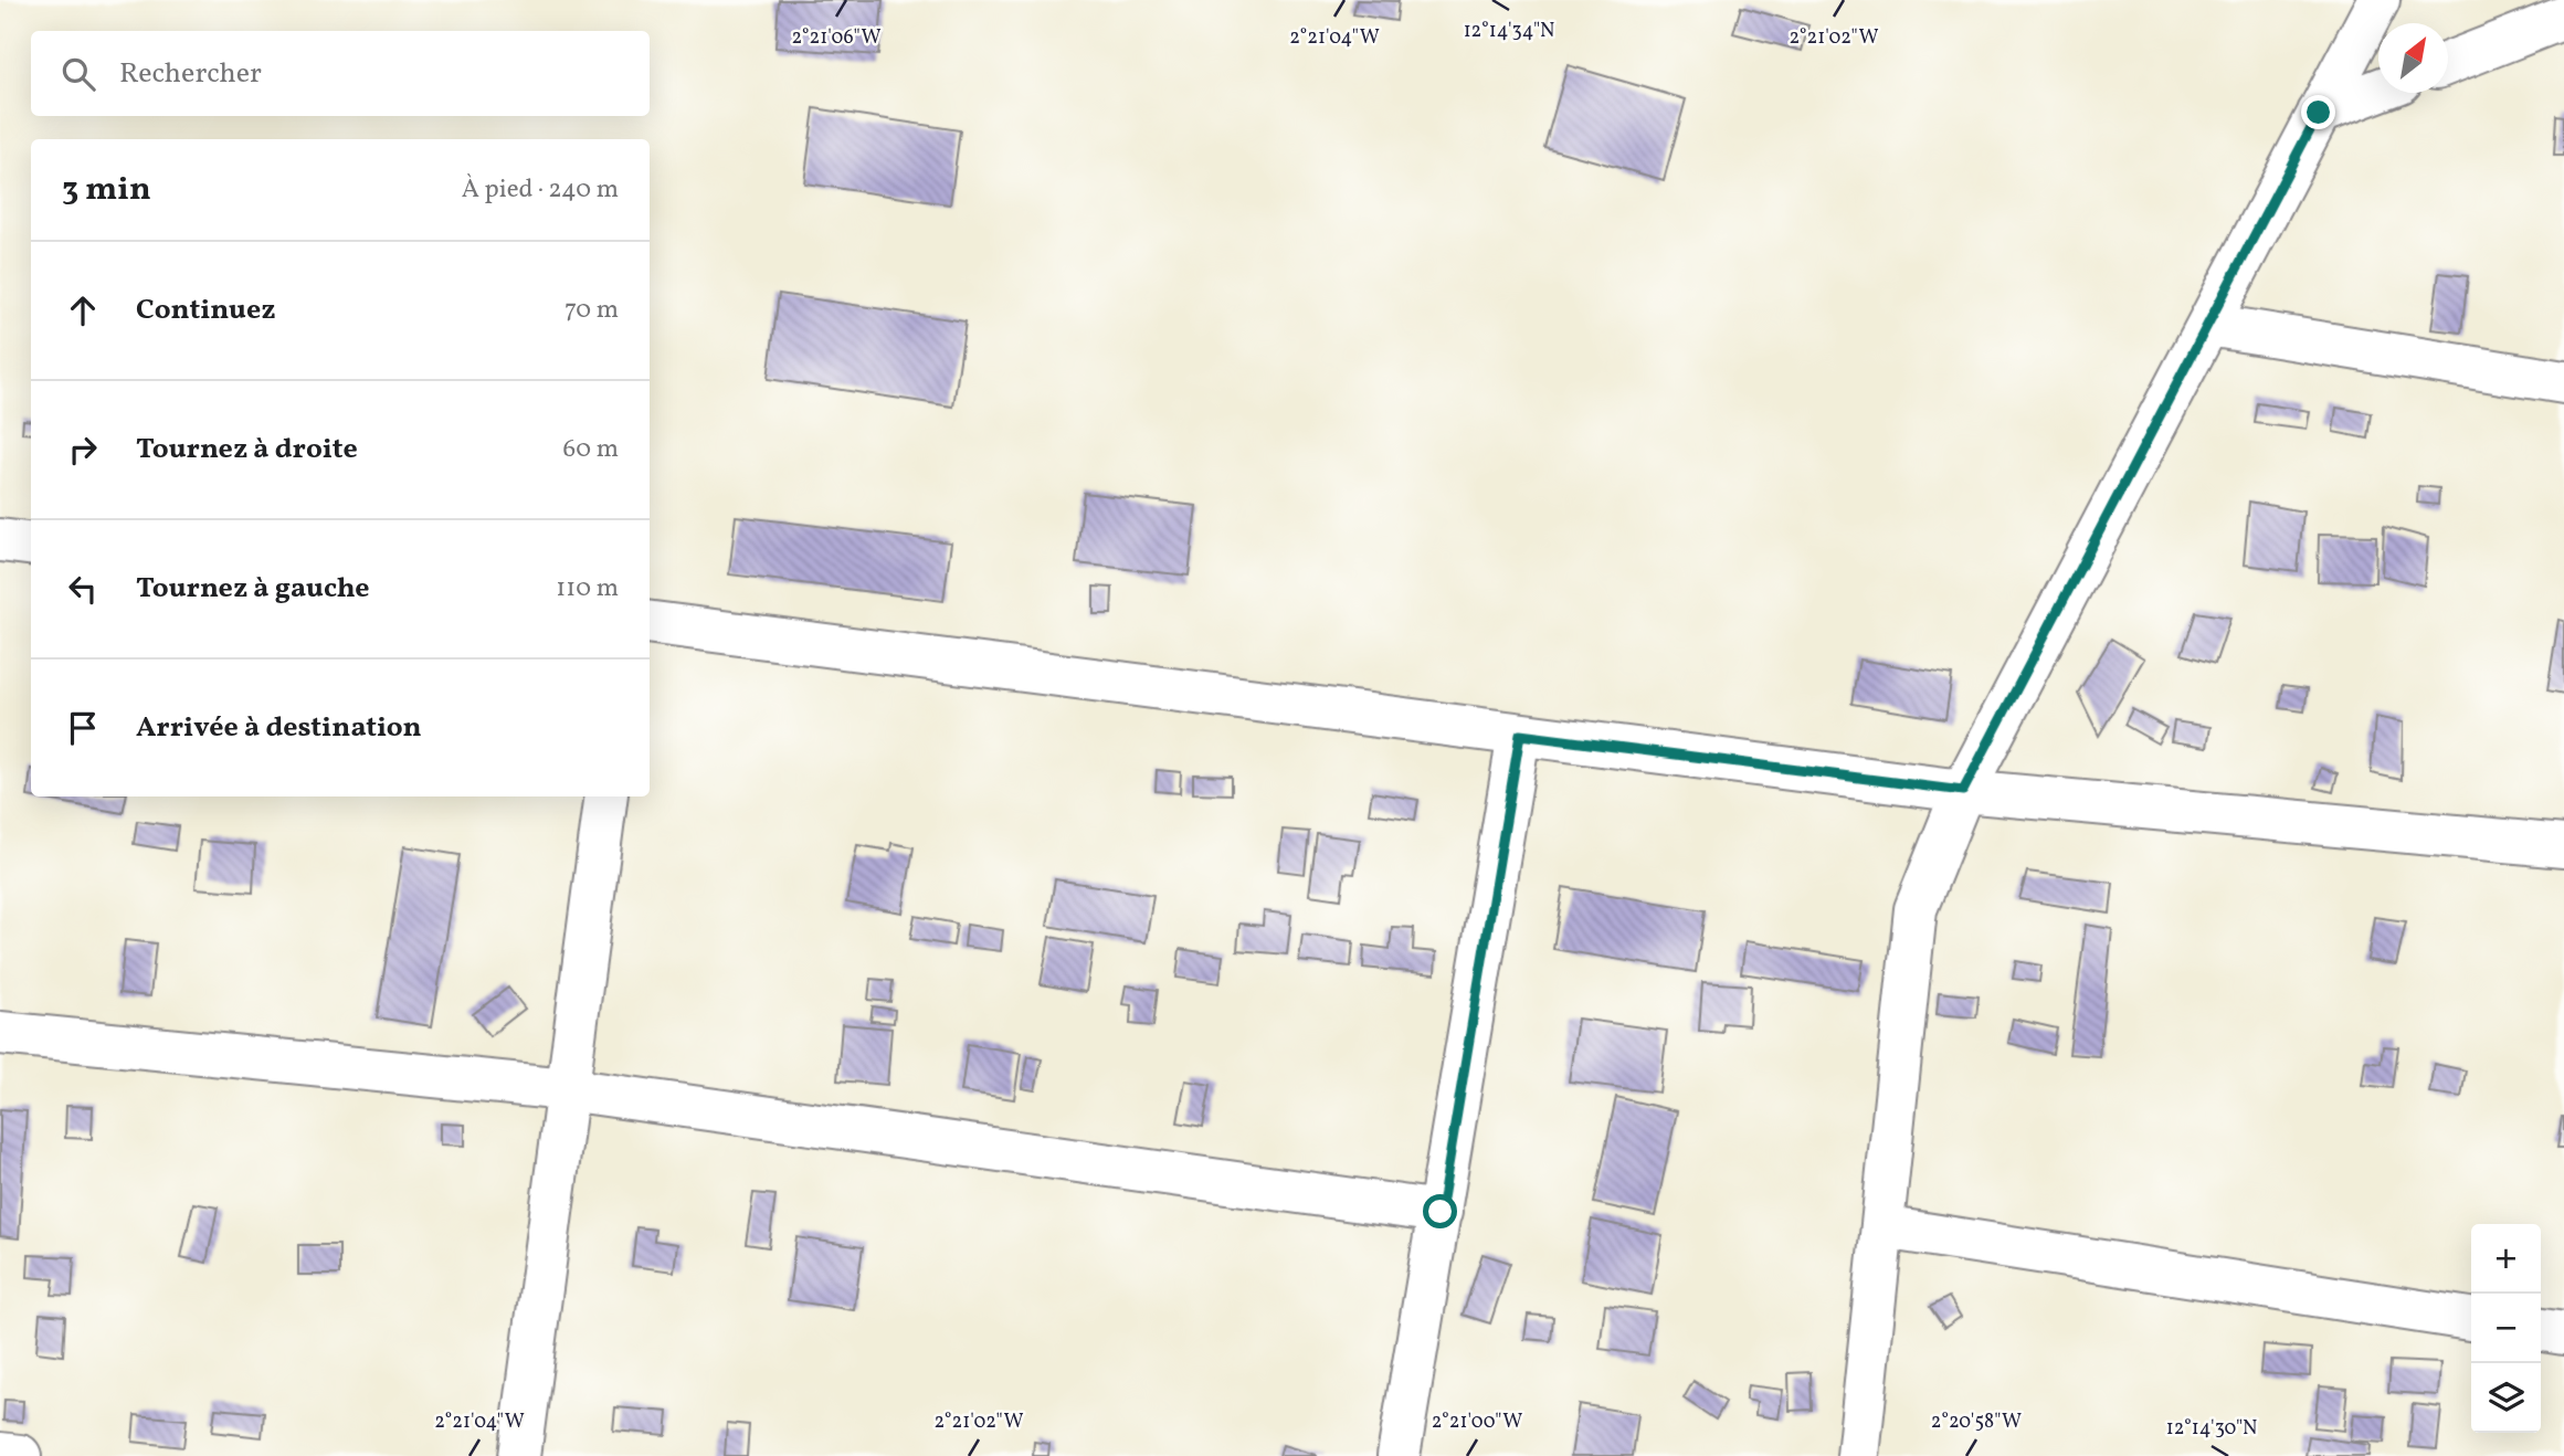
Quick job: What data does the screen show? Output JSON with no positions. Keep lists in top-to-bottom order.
{
  "north": "top right",
  "page": {
    "search": "Rechercher",
    "heading": ["3 min", "À pied · 240 m"],
    "list": [
      ["Continuez", "70 m"],
      ["Tournez à droite", "60 m"],
      ["Tournez à gauche", "110 m"],
      "Arrivée à destination"
    ],
    "map_buttons": ["+", "−"]
  },
  "coordinates": [
    "12°14'34\"N",
    "2°21'06\"W",
    "2°21'04\"W",
    "2°21'02\"W",
    "2°21'00\"W",
    "2°20'58\"W",
    "12°14'30\"N"
  ]
}
